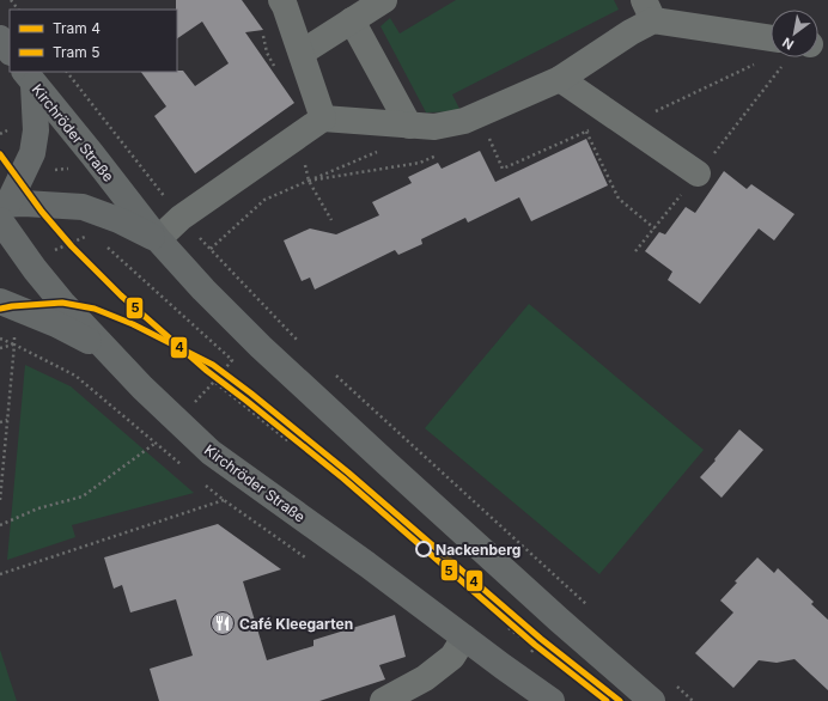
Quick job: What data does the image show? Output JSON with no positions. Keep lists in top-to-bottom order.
{
  "streets": {
    "main road": ["Kirchröder Straße"]
  },
  "places": {
    "other": ["Nackenberg"],
    "restaurant": ["Café Kleegarten"]
  },
  "lines": ["tram line 5", "tram line 4"],
  "legend": ["Tram 4", "Tram 5"],
  "north": "bottom left"
}
